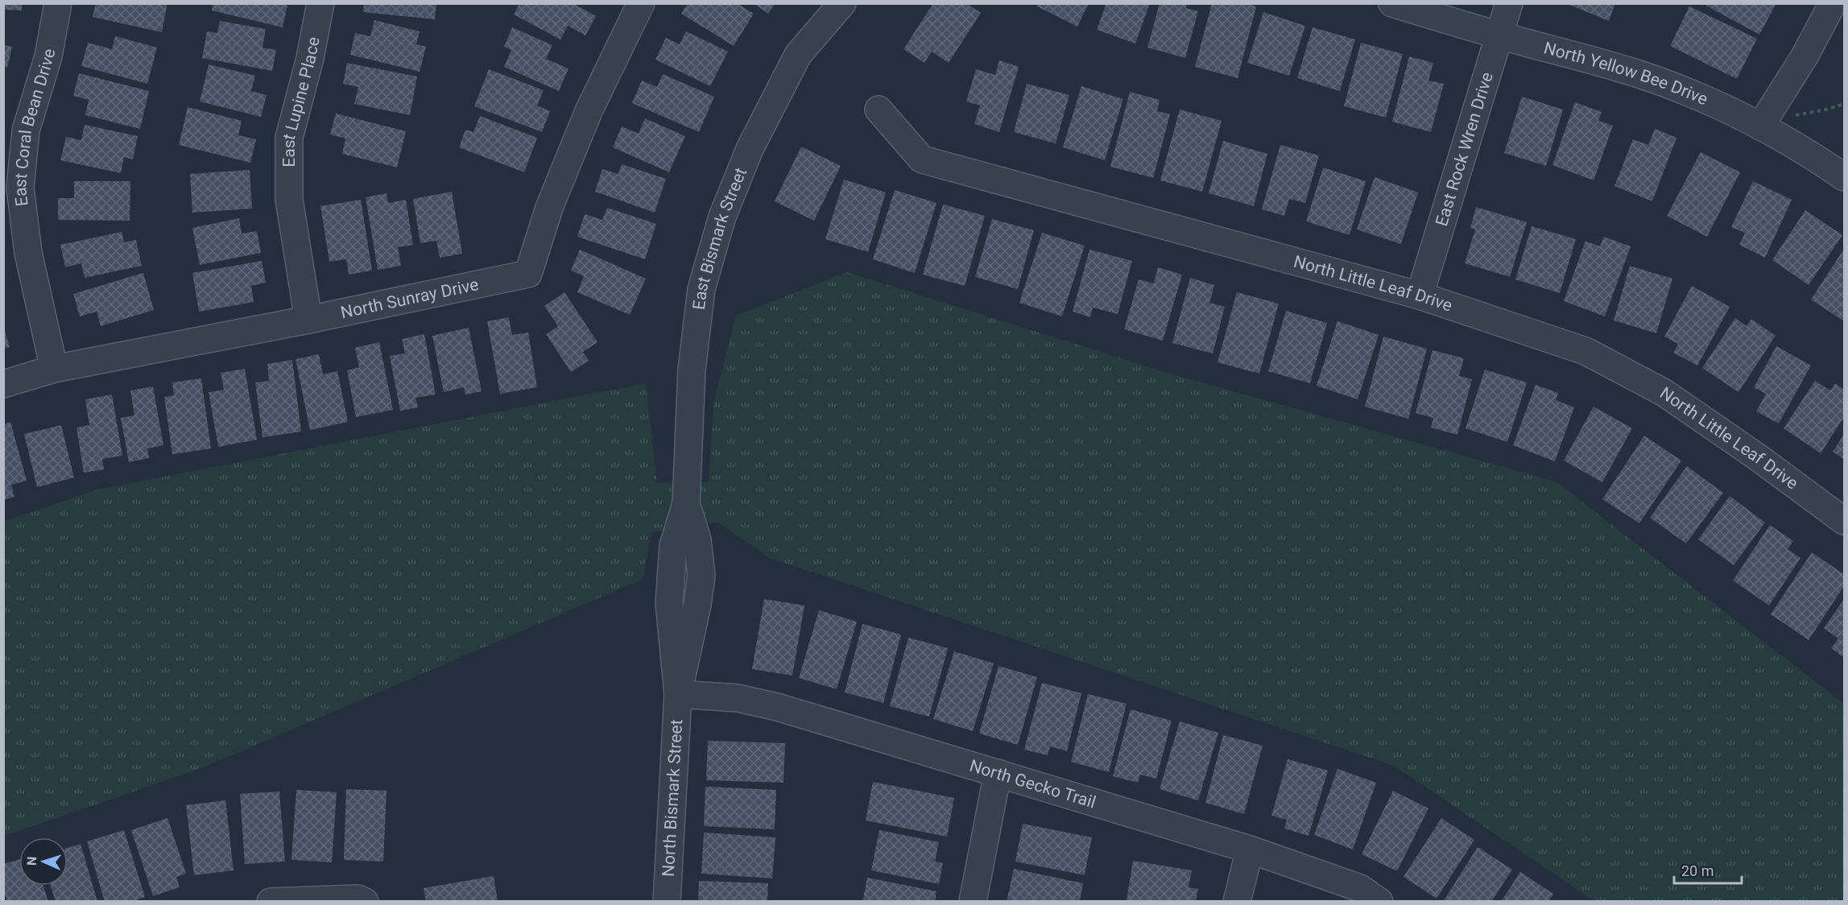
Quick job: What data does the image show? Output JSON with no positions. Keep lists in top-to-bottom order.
{
  "streets": {
    "street": [
      "North Yellow Bee Drive",
      "East Lupine Place",
      "East Coral Bean Drive",
      "East Rock Wren Drive",
      "East Bismark Street",
      "North Little Leaf Drive",
      "North Sunray Drive",
      "North Gecko Trail",
      "North Bismark Street"
    ]
  },
  "crossings": [
    ["North Yellow Bee Drive", "East Rock Wren Drive"],
    ["East Lupine Place", "North Sunray Drive"],
    ["East Coral Bean Drive", "North Sunray Drive"],
    ["East Rock Wren Drive", "North Little Leaf Drive"],
    ["East Bismark Street", "North Gecko Trail"],
    ["East Bismark Street", "North Bismark Street"],
    ["North Gecko Trail", "North Bismark Street"]
  ],
  "scale_bar": "20 m",
  "north": "left"
}
